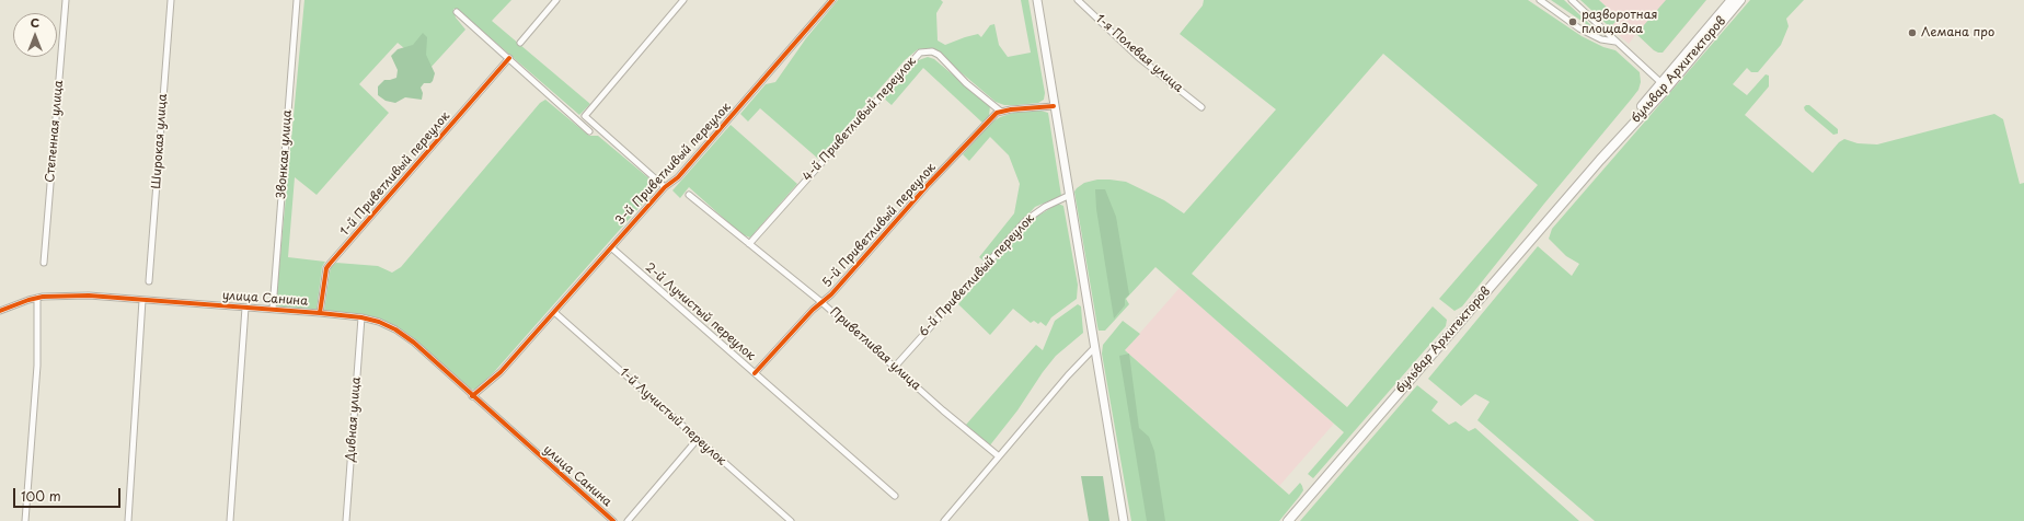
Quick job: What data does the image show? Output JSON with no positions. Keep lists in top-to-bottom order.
{
  "streets": {
    "main road": ["бульвар Архитекторов"],
    "street": [
      "1-я Полевая улица",
      "4-й Приветливый переулок",
      "Степенная улица",
      "Широкая улица",
      "Звонкая улица",
      "3-й Приветливый переулок",
      "1-й Приветливый переулок",
      "5-й Приветливый переулок",
      "6-й Приветливый переулок",
      "улица Санина",
      "2-й Лучистый переулок",
      "Приветливая улица",
      "1-й Лучистый переулок",
      "Дивная улица"
    ]
  },
  "crossings": [
    ["4-й Приветливый переулок", "5-й Приветливый переулок"],
    ["4-й Приветливый переулок", "Приветливая улица"],
    ["Звонкая улица", "улица Санина"],
    ["3-й Приветливый переулок", "улица Санина"],
    ["3-й Приветливый переулок", "2-й Лучистый переулок"],
    ["3-й Приветливый переулок", "1-й Лучистый переулок"],
    ["1-й Приветливый переулок", "улица Санина"],
    ["5-й Приветливый переулок", "2-й Лучистый переулок"],
    ["5-й Приветливый переулок", "Приветливая улица"],
    ["6-й Приветливый переулок", "Приветливая улица"],
    ["улица Санина", "Дивная улица"]
  ],
  "places": ["разворотная площадка", "Лемана про"],
  "scale_bar": "100 m",
  "north": "top"
}
